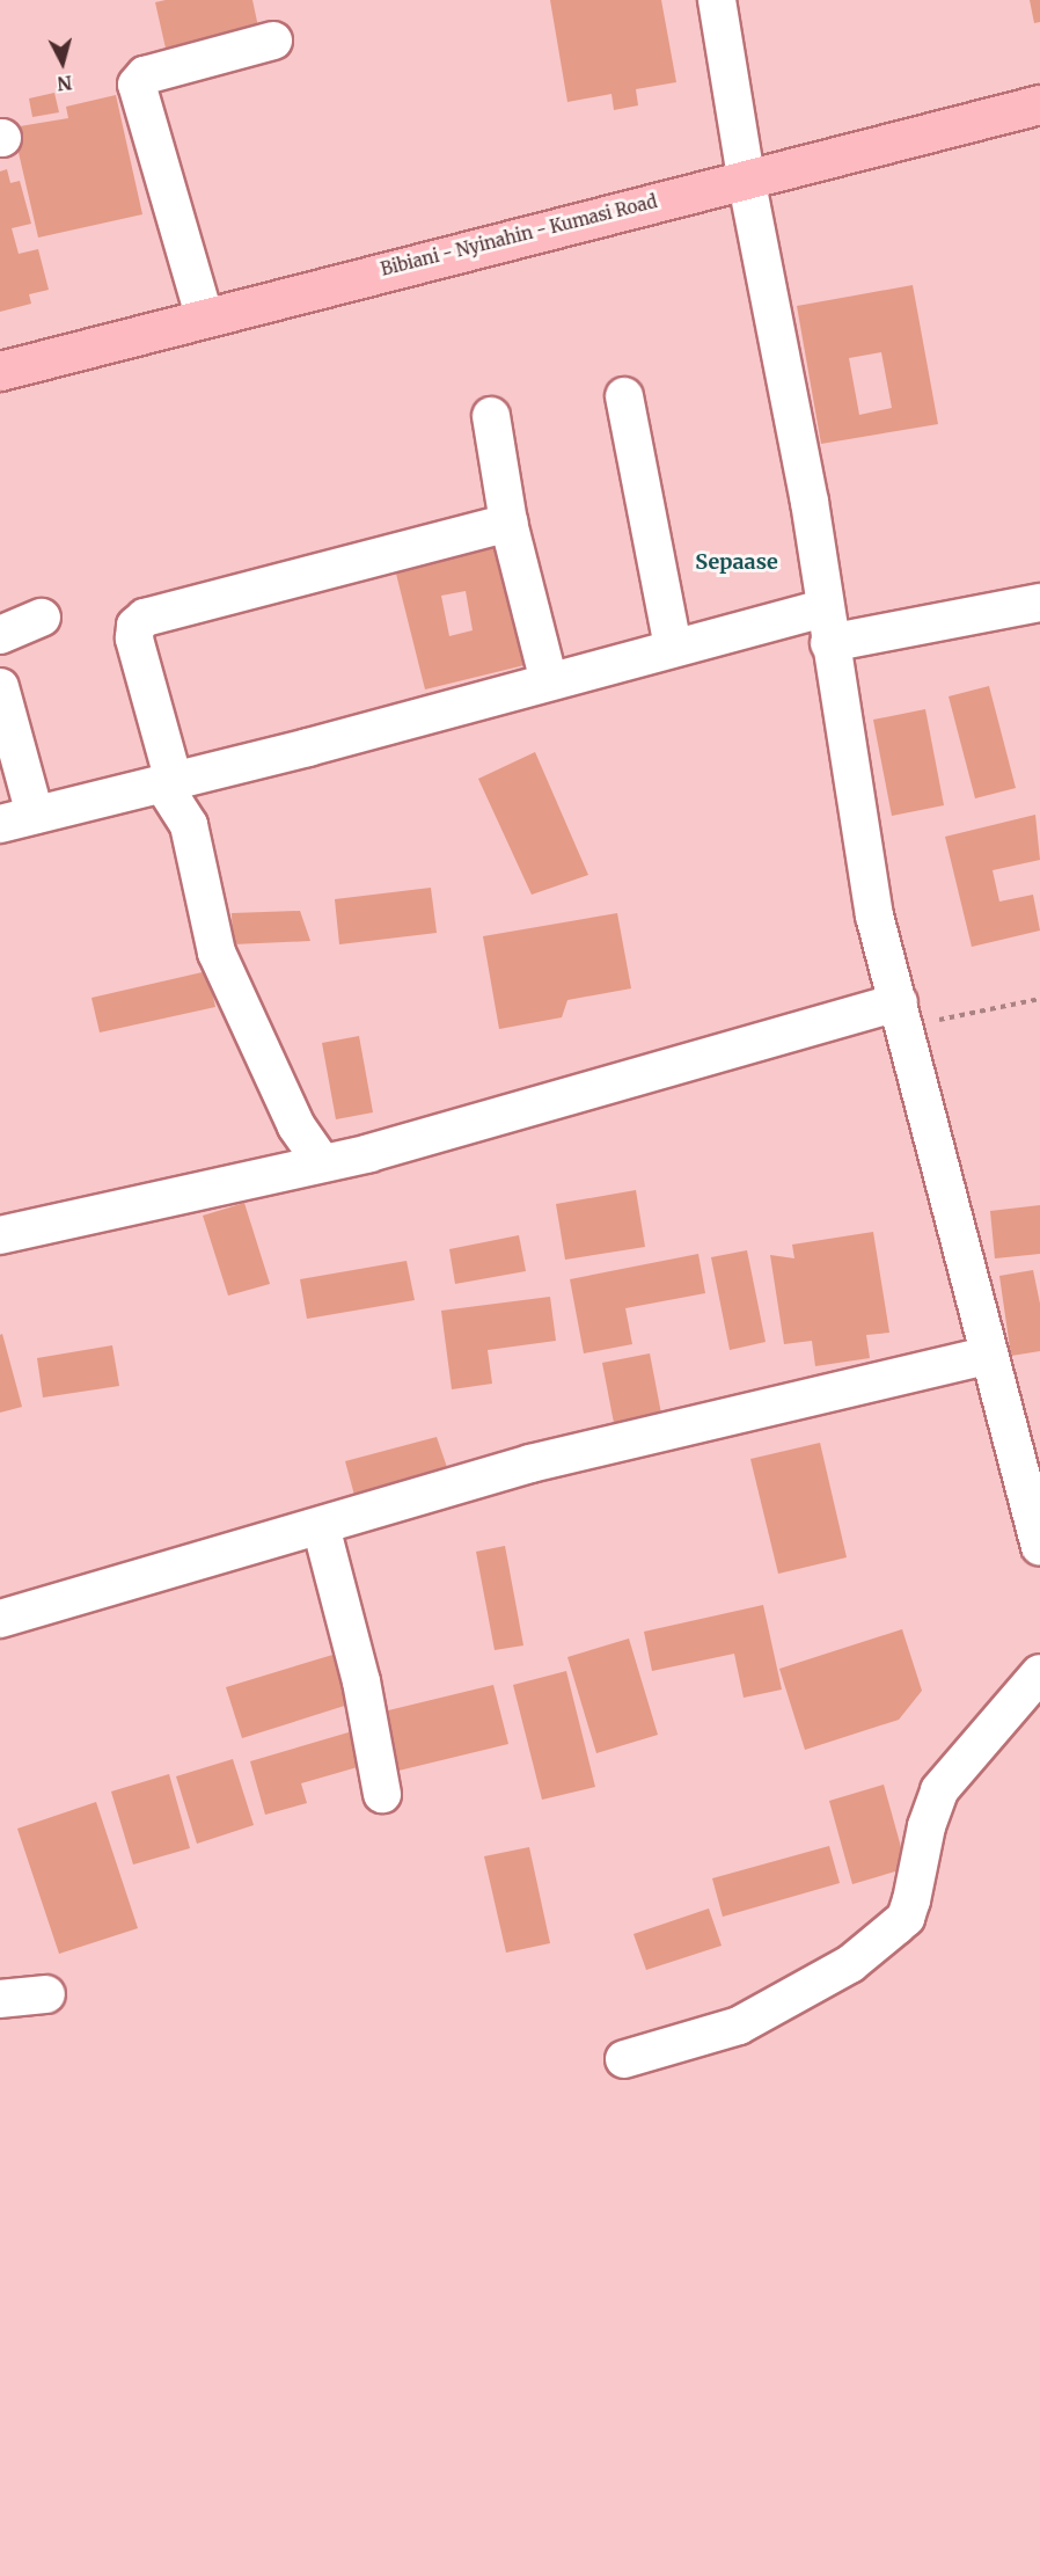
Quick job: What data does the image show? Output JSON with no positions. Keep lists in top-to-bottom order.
{
  "streets": {
    "main road": ["Bibiani - Nyinahin - Kumasi Road"]
  },
  "districts": ["Sepaase"],
  "north": "bottom"
}
